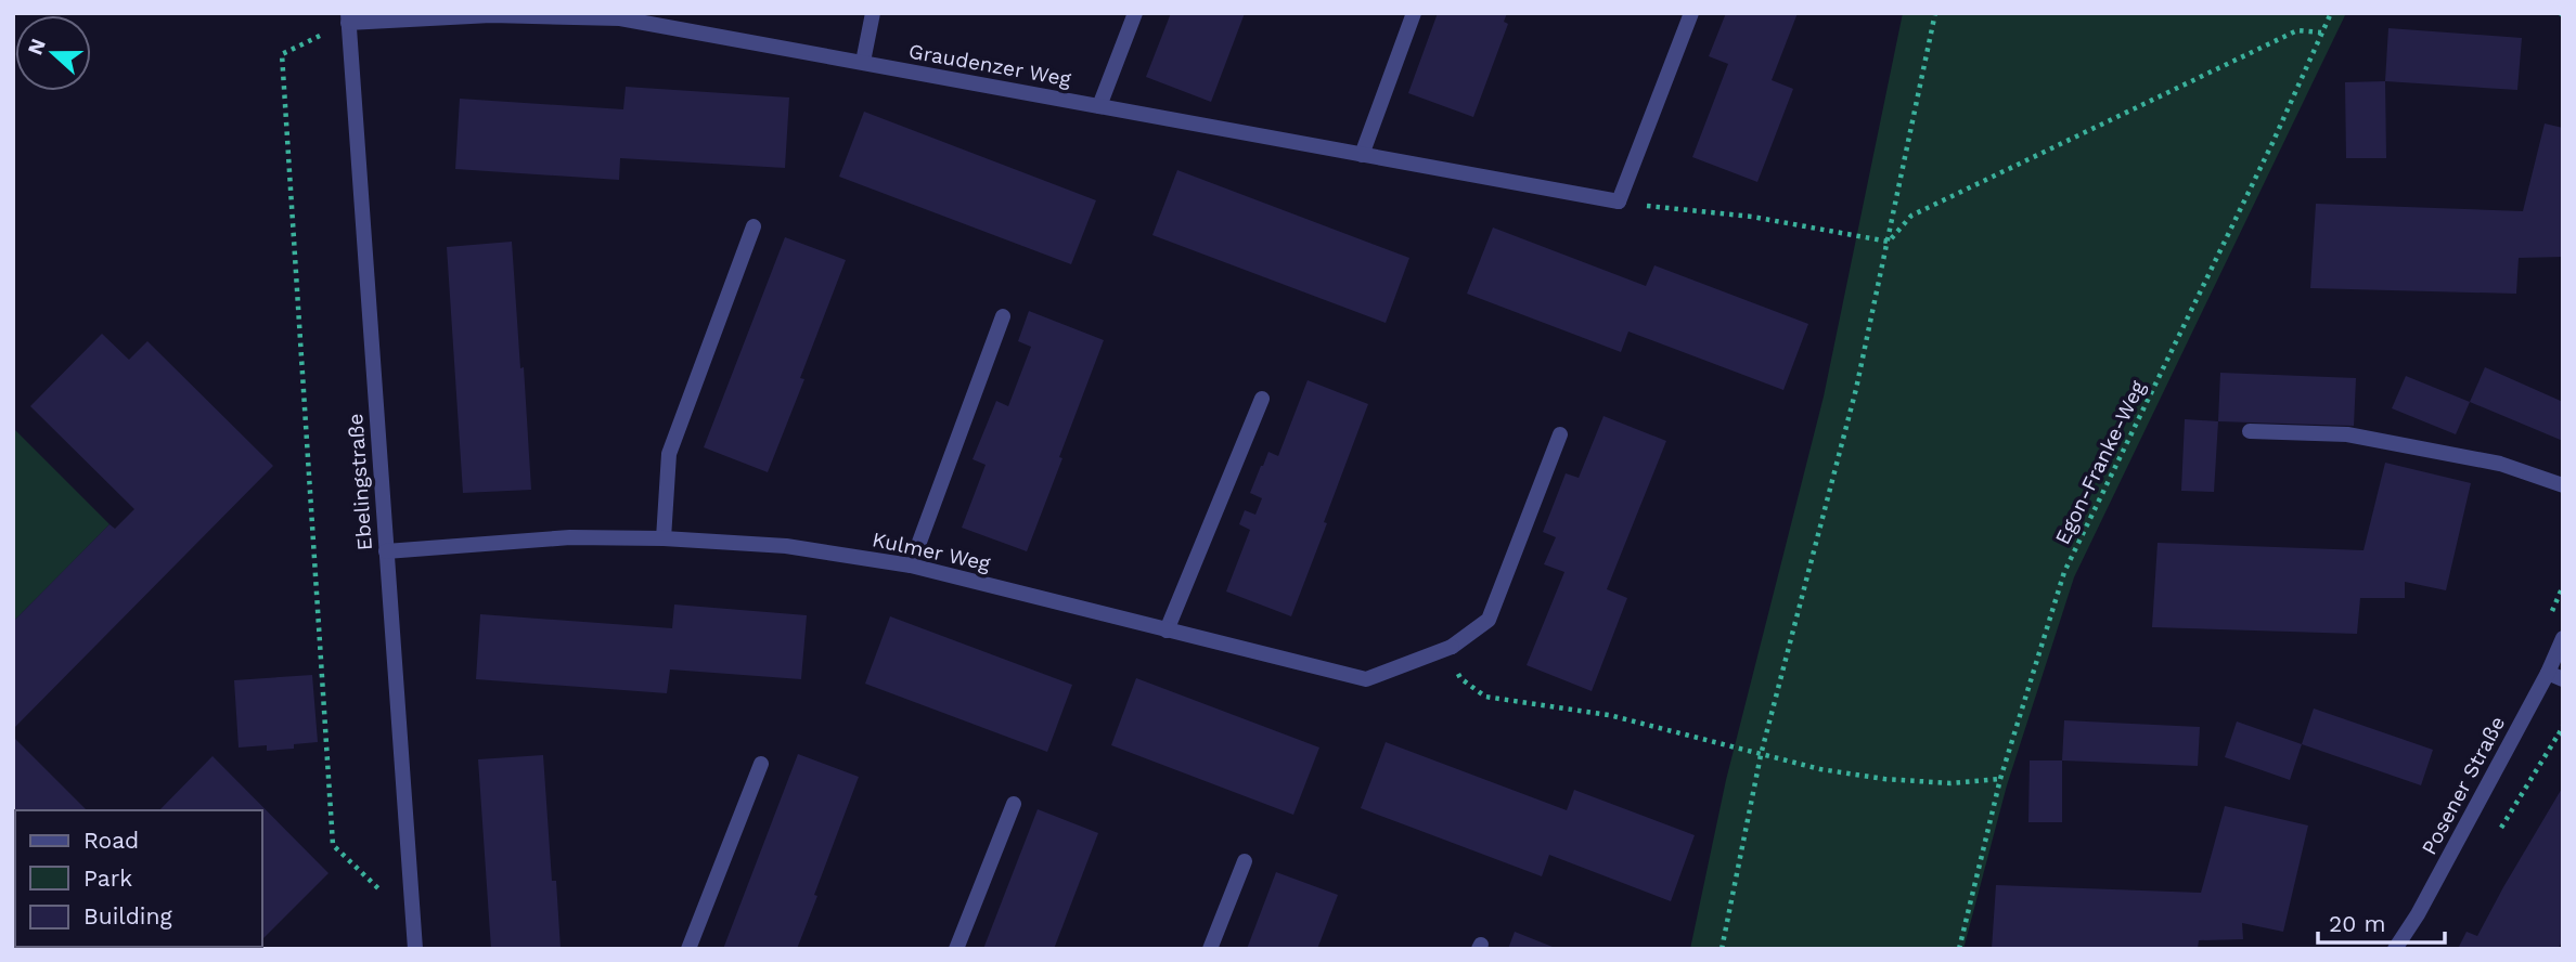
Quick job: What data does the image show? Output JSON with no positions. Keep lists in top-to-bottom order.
{
  "streets": {
    "street": [
      "Graudenzer Weg",
      "Ebelingstraße",
      "Kulmer Weg",
      "Posener Straße"
    ],
    "path": ["Egon-Franke-Weg"]
  },
  "crossings": [
    ["Graudenzer Weg", "Ebelingstraße"],
    ["Ebelingstraße", "Kulmer Weg"]
  ],
  "legend": ["Road", "Park", "Building"],
  "scale_bar": "20 m",
  "north": "left"
}
